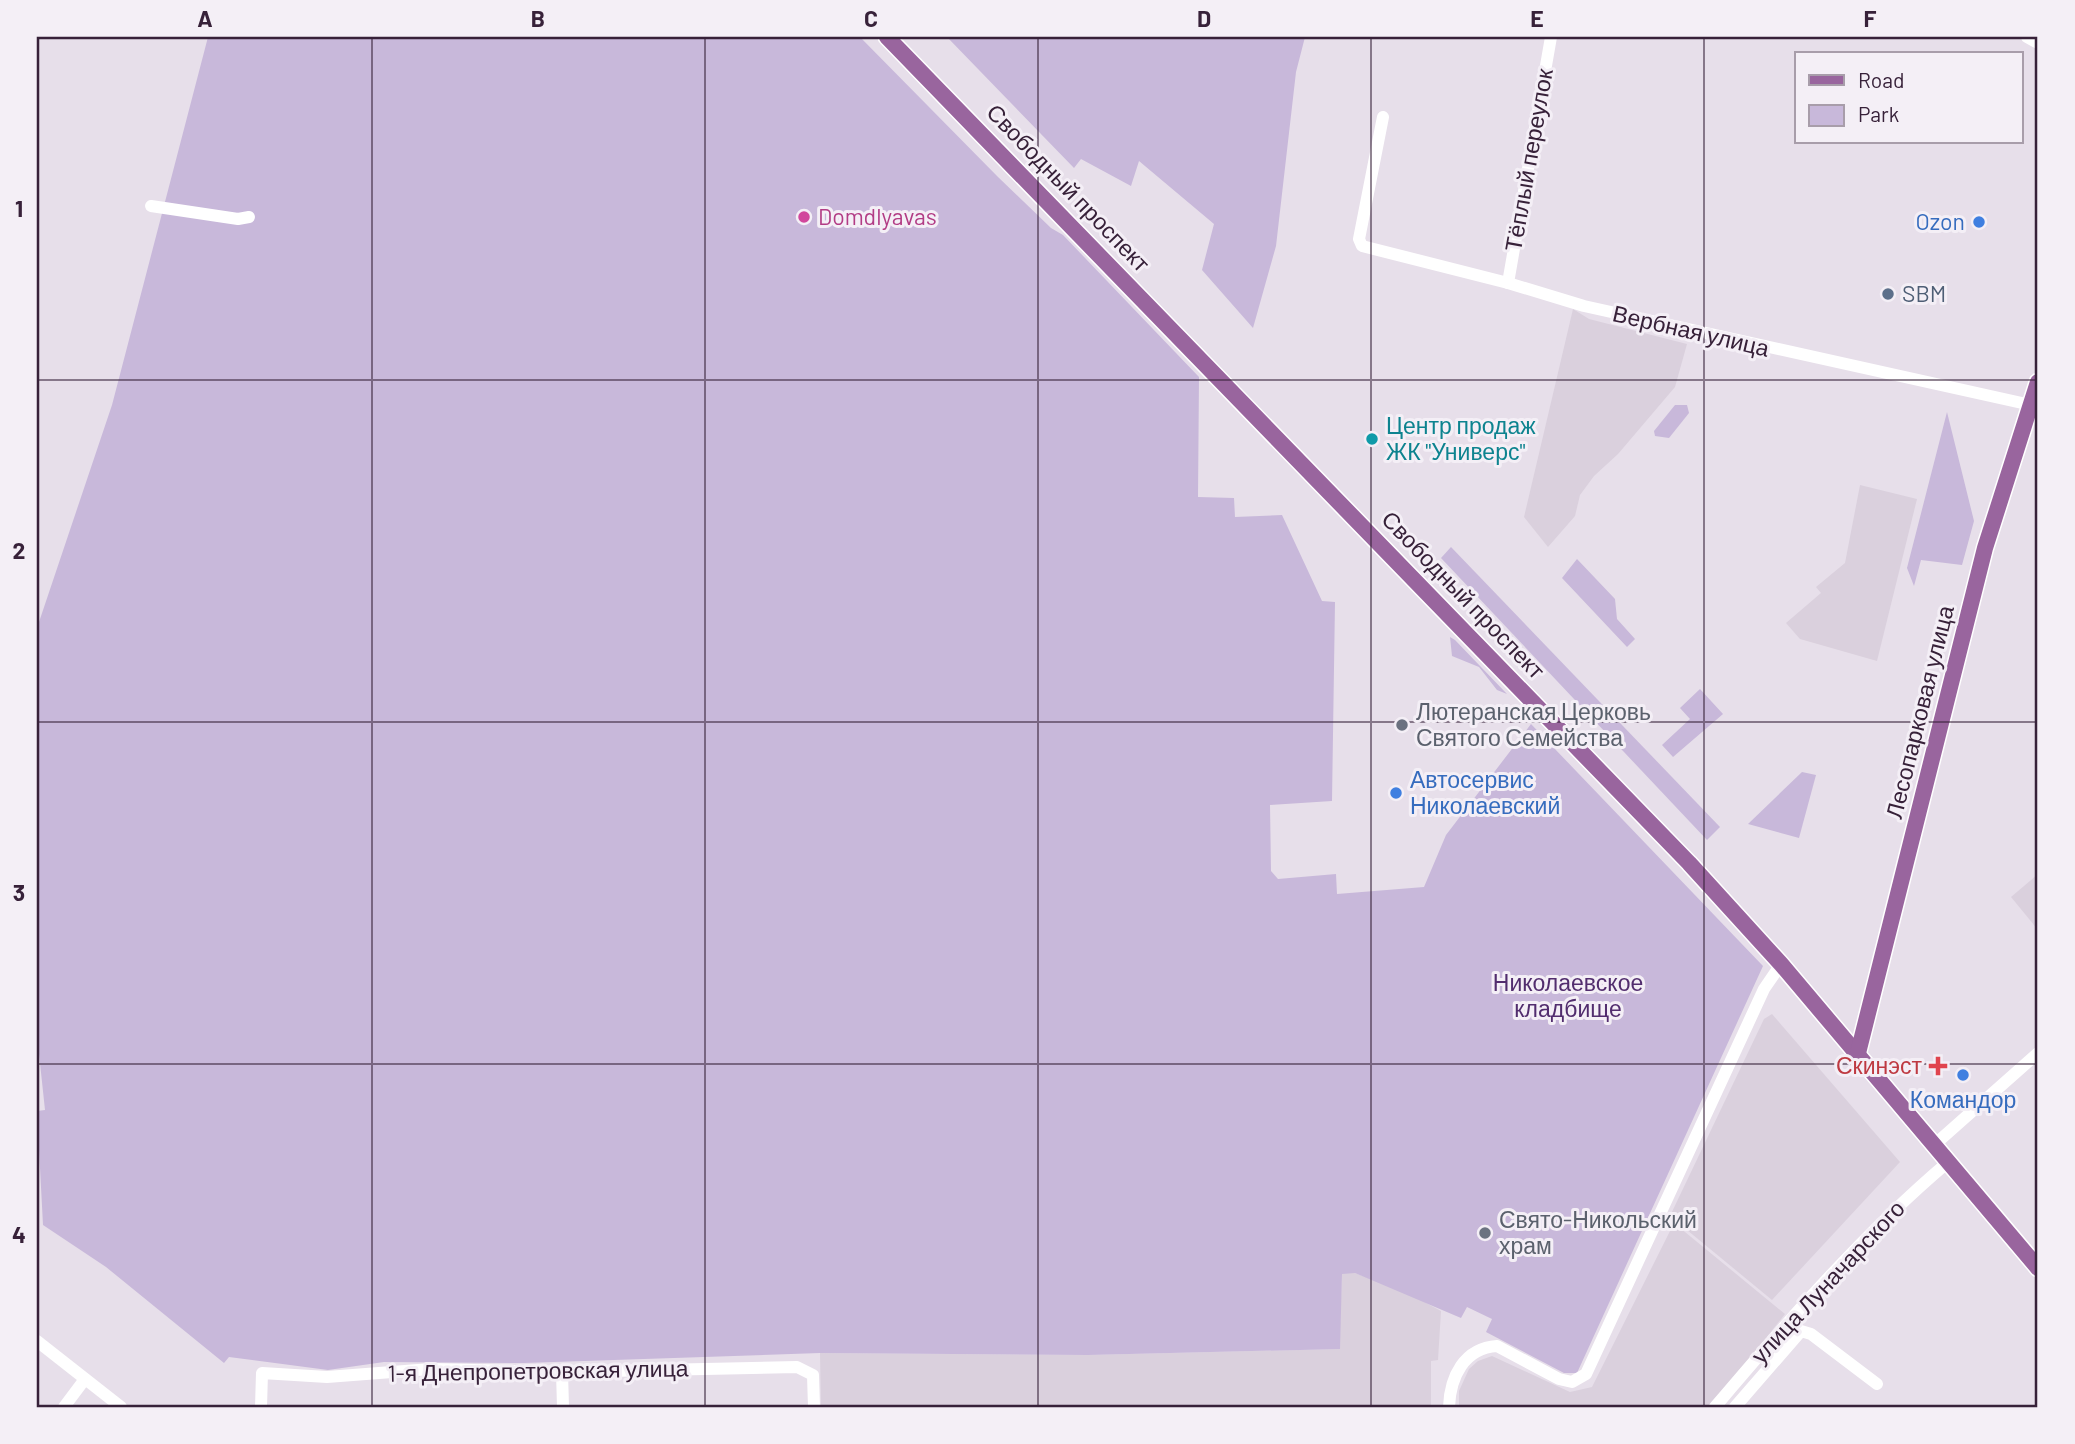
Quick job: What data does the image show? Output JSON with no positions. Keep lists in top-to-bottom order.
{
  "streets": {
    "main road": ["Свободный проспект", "Лесопарковая улица"],
    "street": [
      "Тёплый переулок",
      "Вербная улица",
      "улица Луначарского",
      "1-я Днепропетровская улица"
    ]
  },
  "crossings": [
    ["Тёплый переулок", "Вербная улица"],
    ["Свободный проспект", "Лесопарковая улица"],
    ["Свободный проспект", "улица Луначарского"],
    ["Вербная улица", "Лесопарковая улица"]
  ],
  "parks": ["Николаевское кладбище"],
  "places": {
    "other": [
      "Domdlyavas",
      "Ozon",
      "SBM",
      "Центр продаж ЖК \"Универс\"",
      "Лютеранская Церковь Святого Семейства",
      "Автосервис Николаевский",
      "Командор",
      "Свято-Никольский храм"
    ],
    "health": ["Скинэст"]
  },
  "legend": ["Road", "Park"],
  "grid": {
    "columns": [
      "A",
      "B",
      "C",
      "D",
      "E",
      "F"
    ],
    "rows": [
      "1",
      "2",
      "3",
      "4"
    ]
  }
}
